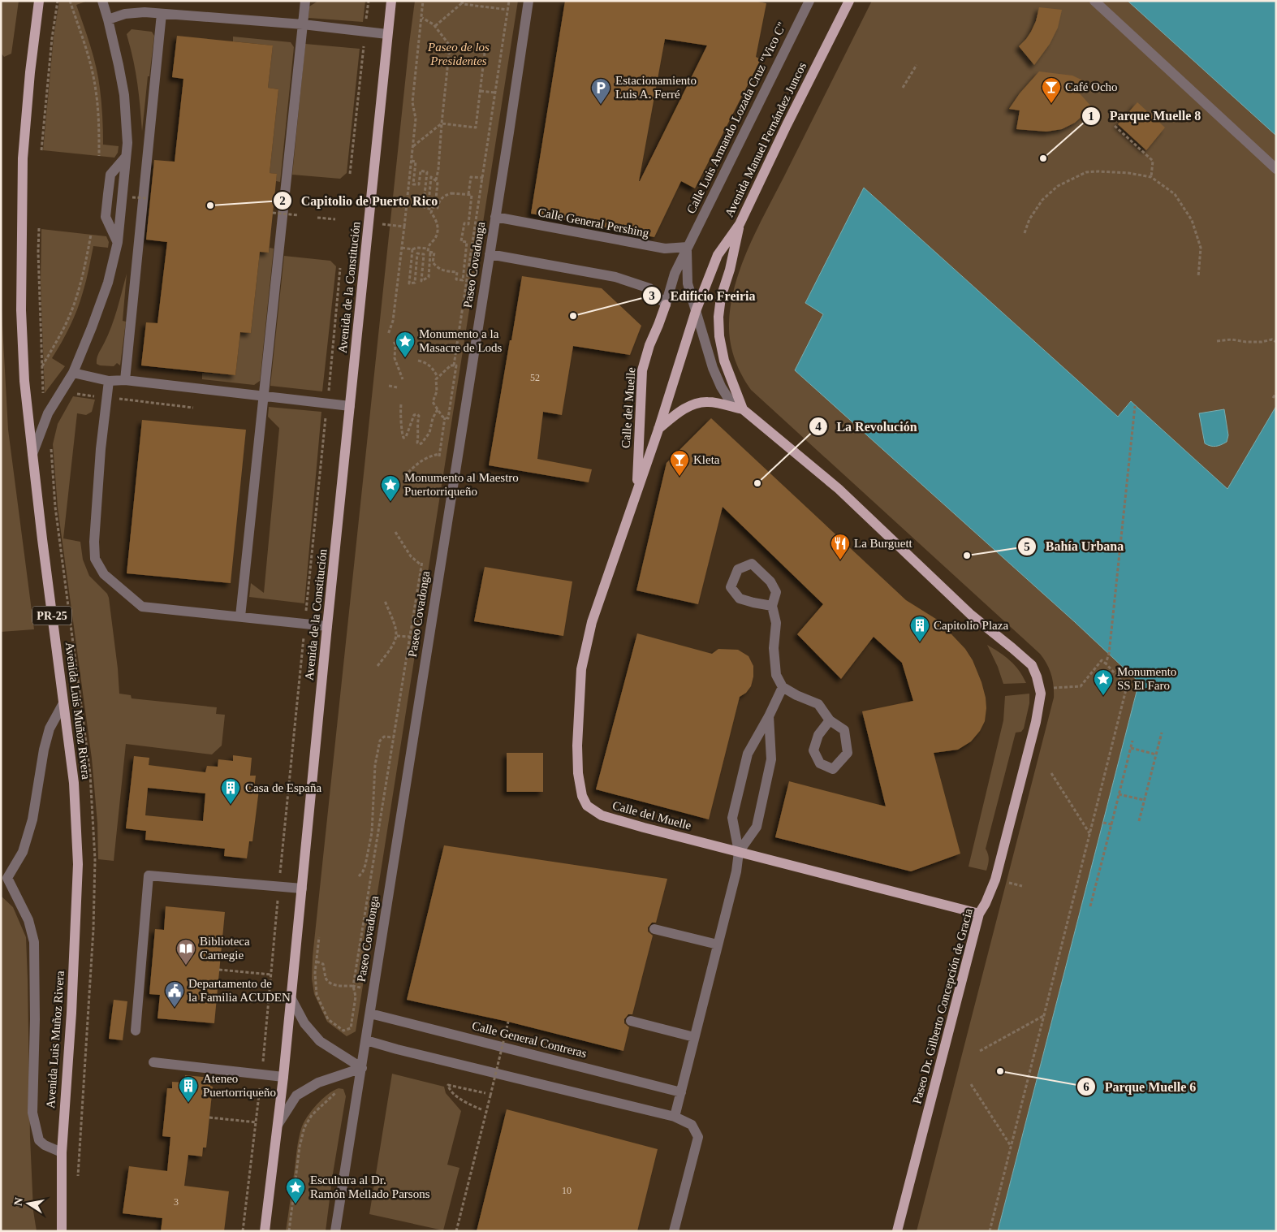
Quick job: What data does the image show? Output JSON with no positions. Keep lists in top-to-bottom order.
{
  "streets": {
    "main road": [
      "Avenida Manuel Fernández Juncos",
      "Avenida de la Constitución",
      "Calle del Muelle",
      "PR-25",
      "Avenida Luis Muñoz Rivera",
      "Paseo Dr. Gilberto Concepción de Gracia"
    ],
    "street": [
      "Calle Luis Armando Lozada Cruz \"Vico C\"",
      "Calle General Pershing",
      "Paseo Covadonga",
      "Calle General Contreras"
    ]
  },
  "crossings": [
    ["Calle Luis Armando Lozada Cruz \"Vico C\"", "Calle General Pershing"],
    ["Calle Luis Armando Lozada Cruz \"Vico C\"", "Calle del Muelle"],
    ["Avenida Manuel Fernández Juncos", "Calle del Muelle"],
    ["Avenida Manuel Fernández Juncos", "Paseo Dr. Gilberto Concepción de Gracia"],
    ["Calle General Pershing", "Paseo Covadonga"],
    ["Paseo Covadonga", "Calle General Contreras"],
    ["Calle del Muelle", "Paseo Dr. Gilberto Concepción de Gracia"]
  ],
  "parks": ["Paseo de los Presidentes"],
  "places": {
    "bar": ["Café Ocho", "Kleta"],
    "parking": ["Estacionamiento Luis A. Ferré"],
    "other": [
      "Parque Muelle 8",
      "Capitolio de Puerto Rico",
      "Edificio Freiria",
      "La Revolución",
      "Bahía Urbana",
      "Parque Muelle 6"
    ],
    "place": [
      "Monumento a la Masacre de Lods",
      "Monumento al Maestro Puertorriqueño",
      "Monumento SS El Faro",
      "Escultura al Dr. Ramón Mellado Parsons"
    ],
    "restaurant": ["La Burguett"],
    "building": ["Capitolio Plaza", "Casa de España", "Ateneo Puertorriqueño"],
    "library": ["Biblioteca Carnegie"],
    "public building": ["Departamento de la Familia ACUDEN"]
  },
  "house_numbers": ["52", "10", "3"],
  "north": "left"
}
